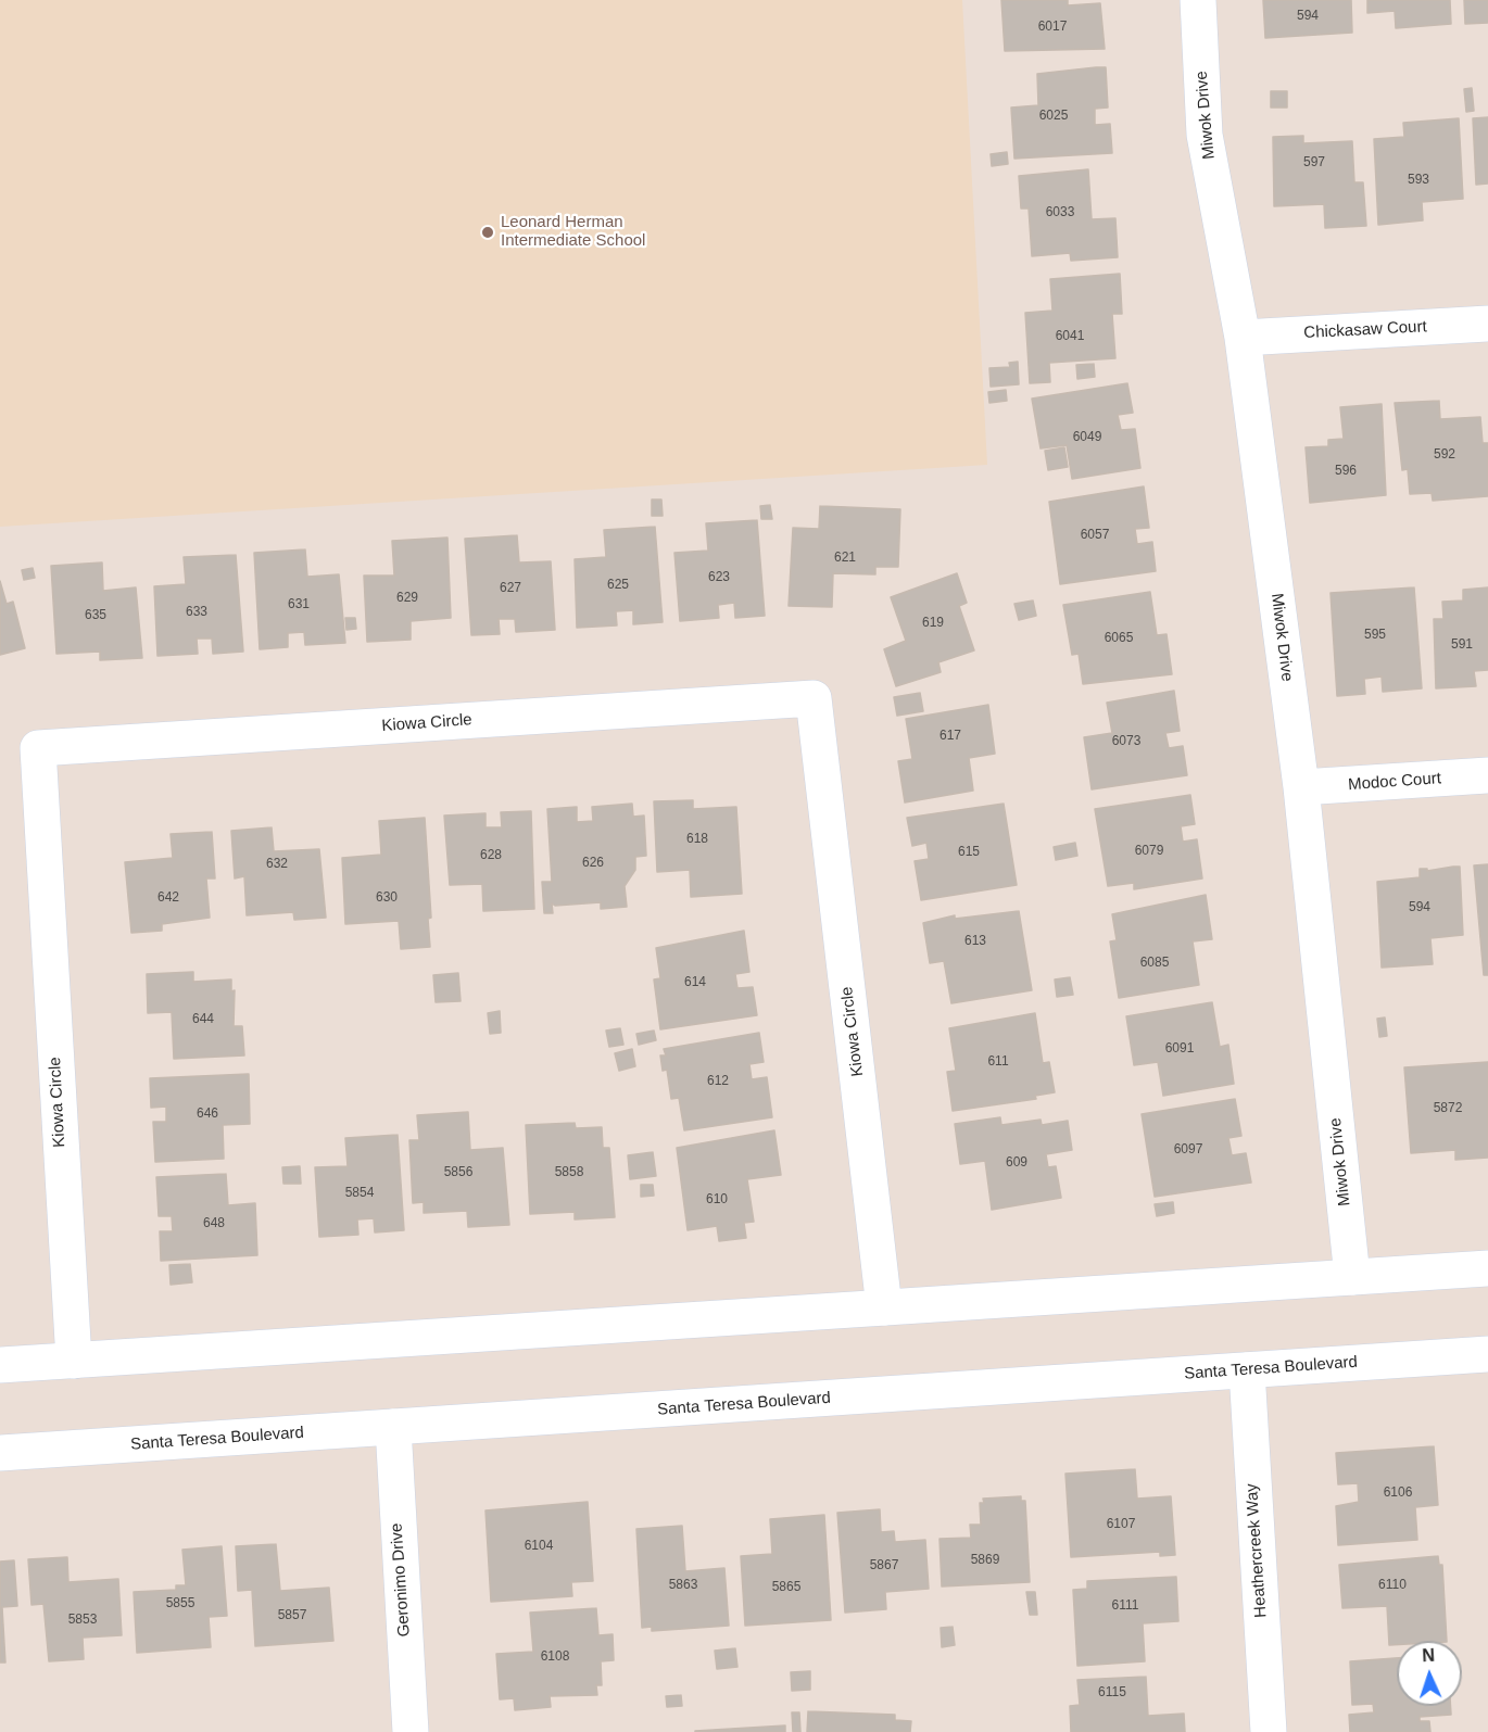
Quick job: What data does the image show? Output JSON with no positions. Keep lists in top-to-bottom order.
{
  "streets": {
    "street": [
      "Miwok Drive",
      "Chickasaw Court",
      "Kiowa Circle",
      "Modoc Court",
      "Santa Teresa Boulevard",
      "Heathercreek Way",
      "Geronimo Drive"
    ]
  },
  "crossings": [
    ["Miwok Drive", "Chickasaw Court"],
    ["Miwok Drive", "Modoc Court"],
    ["Santa Teresa Boulevard", "Heathercreek Way"],
    ["Santa Teresa Boulevard", "Geronimo Drive"]
  ],
  "places": ["Leonard Herman Intermediate School"],
  "house_numbers": [
    "594",
    "6017",
    "6025",
    "597",
    "593",
    "6033",
    "6041",
    "6049",
    "592",
    "596",
    "6057",
    "621",
    "623",
    "625",
    "627",
    "629",
    "631",
    "633",
    "635",
    "619",
    "595",
    "6065",
    "591",
    "617",
    "6073",
    "618",
    "6079",
    "615",
    "628",
    "626",
    "632",
    "642",
    "630",
    "594",
    "613",
    "6085",
    "614",
    "644",
    "6091",
    "611",
    "612",
    "5872",
    "646",
    "6097",
    "609",
    "5856",
    "5858",
    "5854",
    "610",
    "648",
    "6106",
    "6107",
    "6104",
    "5869",
    "5867",
    "5863",
    "6110",
    "5865",
    "5855",
    "6111",
    "5857",
    "5853",
    "6108",
    "6115"
  ],
  "north": "top"
}
